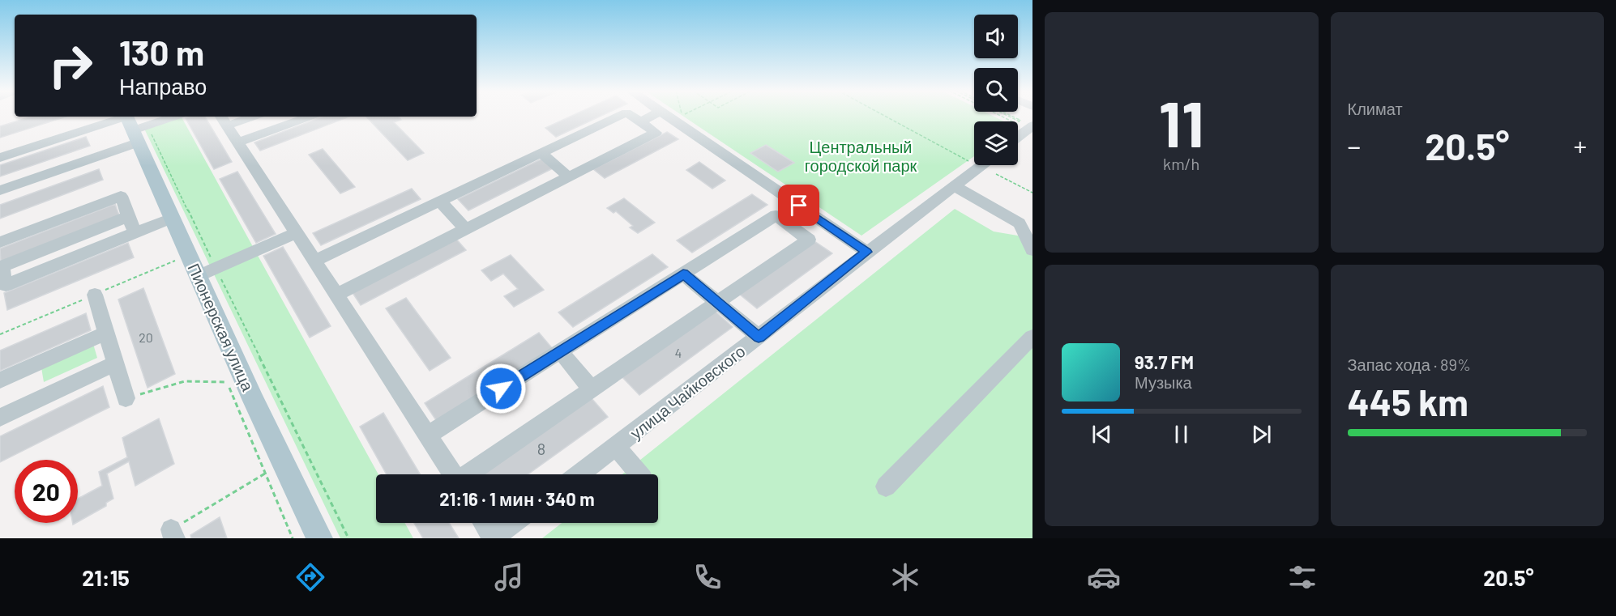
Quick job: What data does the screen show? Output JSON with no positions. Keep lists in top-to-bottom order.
{
  "streets": {
    "main road": ["Пионерская улица"],
    "street": ["улица Чайковского"]
  },
  "parks": ["Центральный городской парк"],
  "house_numbers": ["20", "4", "8"],
  "page": {
    "tile": [
      ["11", "km/h"],
      "Климат",
      ["Запас хода · 89%", "445 km"]
    ],
    "turn": ["130 m", "Направо"],
    "heat": ["−", "20.5°", "+"],
    "song": ["93.7 FM", "Музыка"],
    "limit": "20",
    "trip": "21:16 · 1 мин · 340 m",
    "tabs": ["21:15", "20.5°"]
  }
}
